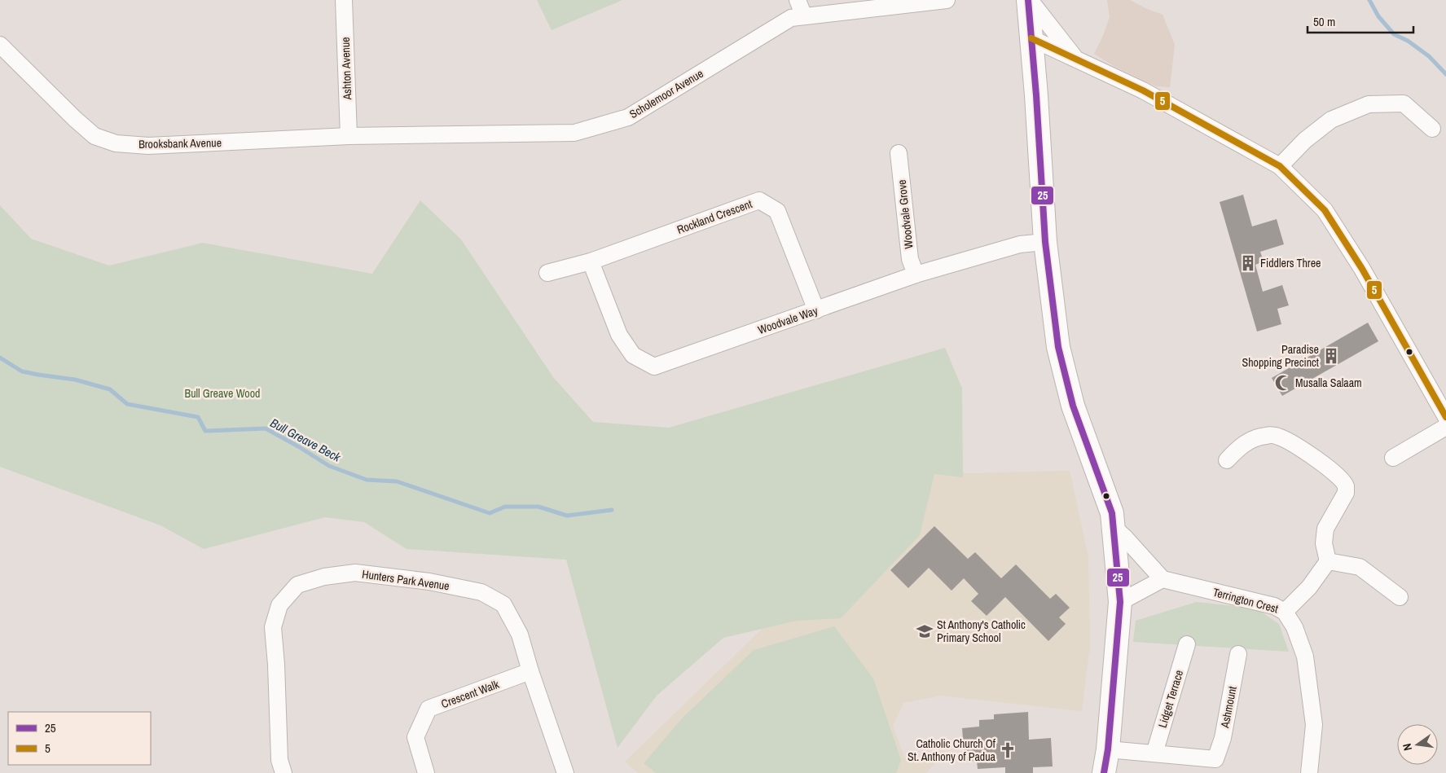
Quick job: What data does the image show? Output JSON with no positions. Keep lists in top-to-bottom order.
{
  "streets": {
    "street": [
      "Ashton Avenue",
      "Scholemoor Avenue",
      "Brooksbank Avenue",
      "Woodvale Grove",
      "Rockland Crescent",
      "Woodvale Way",
      "Hunters Park Avenue",
      "Terrington Crest",
      "Crescent Walk",
      "Lidget Terrace",
      "Ashmount"
    ]
  },
  "crossings": [
    ["Ashton Avenue", "Scholemoor Avenue"],
    ["Ashton Avenue", "Brooksbank Avenue"],
    ["Scholemoor Avenue", "Brooksbank Avenue"],
    ["Woodvale Grove", "Woodvale Way"],
    ["Rockland Crescent", "Woodvale Way"],
    ["Hunters Park Avenue", "Crescent Walk"],
    ["Lidget Terrace", "Ashmount"]
  ],
  "water": ["Bull Greave Beck"],
  "parks": ["Bull Greave Wood"],
  "places": {
    "building": ["Fiddlers Three", "Paradise Shopping Precinct"],
    "mosque": ["Musalla Salaam"],
    "school or university": ["St Anthony's Catholic Primary School"],
    "church": ["Catholic Church Of St. Anthony of Padua"]
  },
  "lines": ["transit line 25", "transit line 5"],
  "legend": ["25", "5"],
  "scale_bar": "50 m",
  "north": "left"
}
